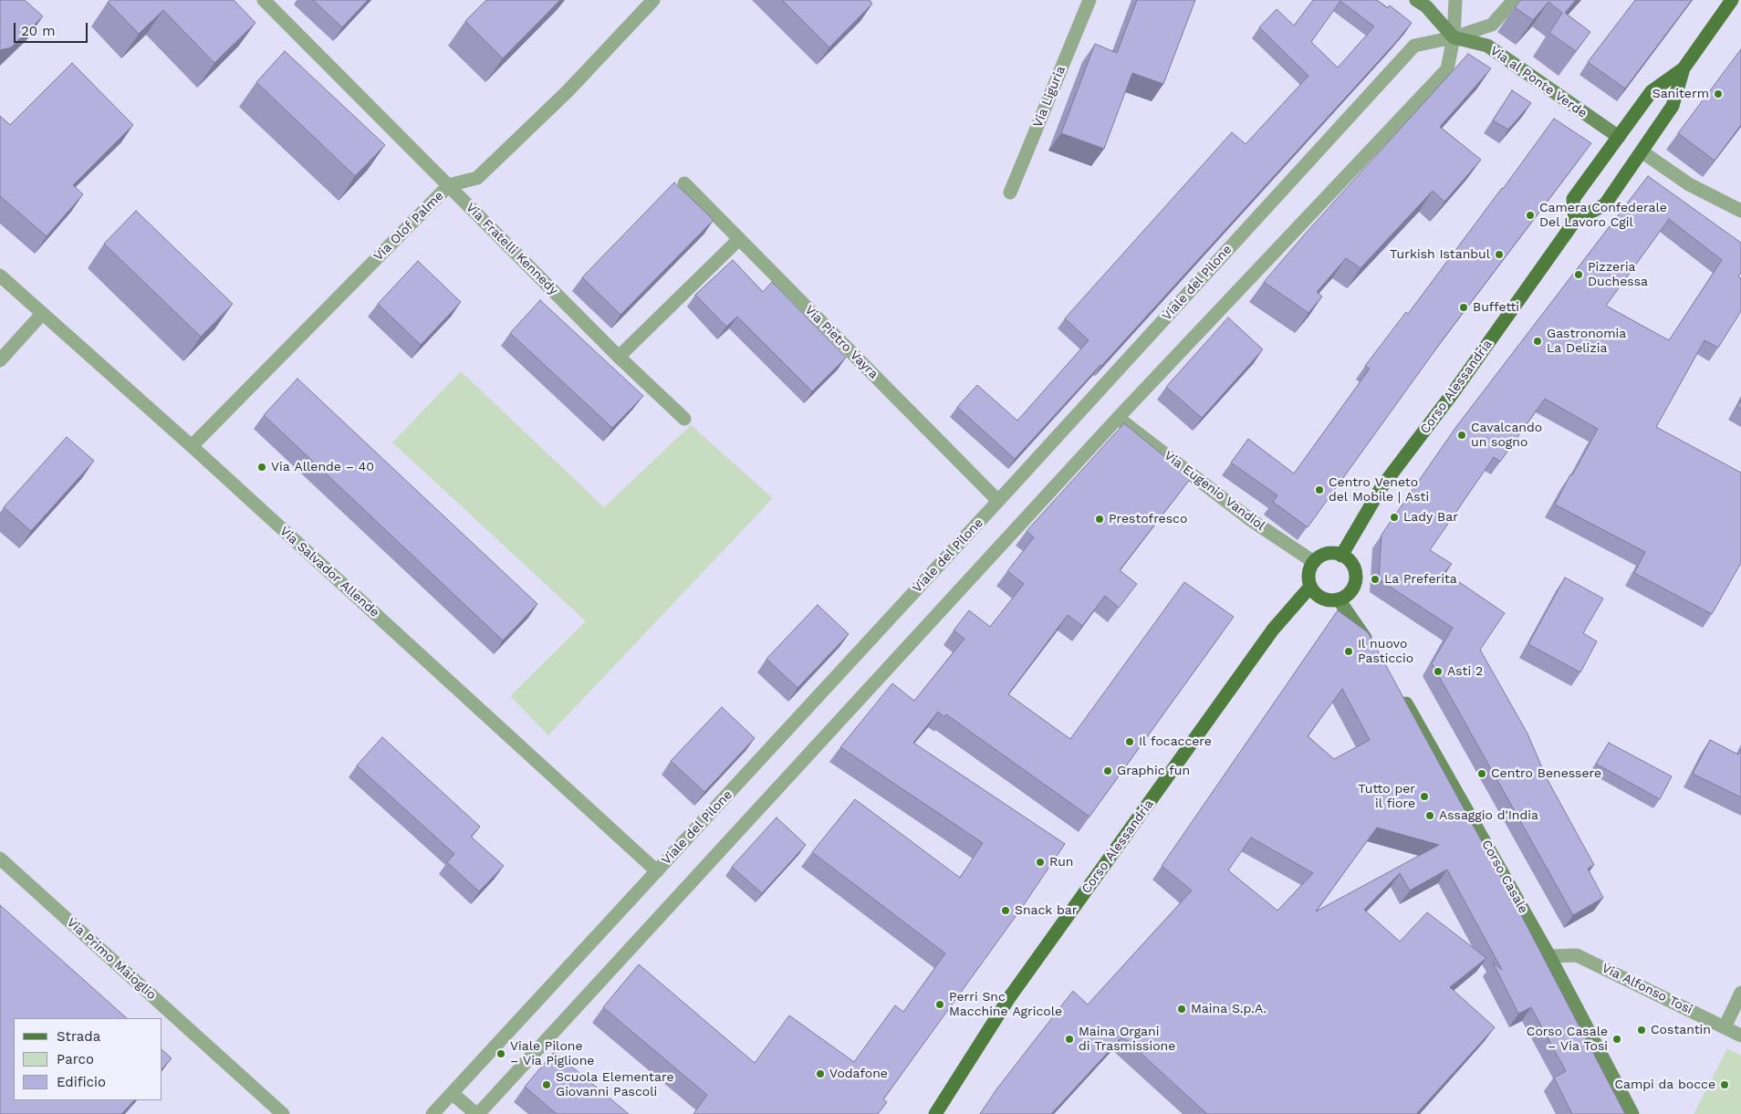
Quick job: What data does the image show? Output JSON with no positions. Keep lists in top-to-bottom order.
{
  "streets": {
    "main road": ["Corso Alessandria"],
    "street": [
      "Via al Ponte Verde",
      "Via Liguria",
      "Via Olof Palme",
      "Via Fratelli Kennedy",
      "Viale del Pilone",
      "Via Pietro Vayra",
      "Via Eugenio Vandiol",
      "Via Salvador Allende",
      "Corso Casale",
      "Via Primo Maioglio",
      "Via Alfonso Tosi"
    ]
  },
  "crossings": [
    ["Via al Ponte Verde", "Viale del Pilone"],
    ["Via al Ponte Verde", "Corso Alessandria"],
    ["Via Olof Palme", "Via Fratelli Kennedy"],
    ["Via Olof Palme", "Via Salvador Allende"],
    ["Viale del Pilone", "Via Pietro Vayra"],
    ["Viale del Pilone", "Via Salvador Allende"],
    ["Corso Alessandria", "Via Eugenio Vandiol"],
    ["Corso Casale", "Via Alfonso Tosi"]
  ],
  "places": [
    "Saniterm",
    "Camera Confederale Del Lavoro Cgil",
    "Turkish Istanbul",
    "Pizzeria Duchessa",
    "Buffetti",
    "Gastronomia La Delizia",
    "Cavalcando un sogno",
    "Via Allende – 40",
    "Centro Veneto del Mobile | Asti",
    "Lady Bar",
    "Prestofresco",
    "La Preferita",
    "Il nuovo Pasticcio",
    "Asti 2",
    "Il focaccere",
    "Graphic fun",
    "Centro Benessere",
    "Tutto per il fiore",
    "Assaggio d'India",
    "Run",
    "Snack bar",
    "Perri Snc Macchine Agricole",
    "Maina S.p.A.",
    "Costantin",
    "Maina Organi di Trasmissione",
    "Corso Casale – Via Tosi",
    "Viale Pilone – Via Piglione",
    "Vodafone",
    "Scuola Elementare Giovanni Pascoli",
    "Campi da bocce"
  ],
  "legend": ["Strada", "Parco", "Edificio"],
  "scale_bar": "20 m"
}
